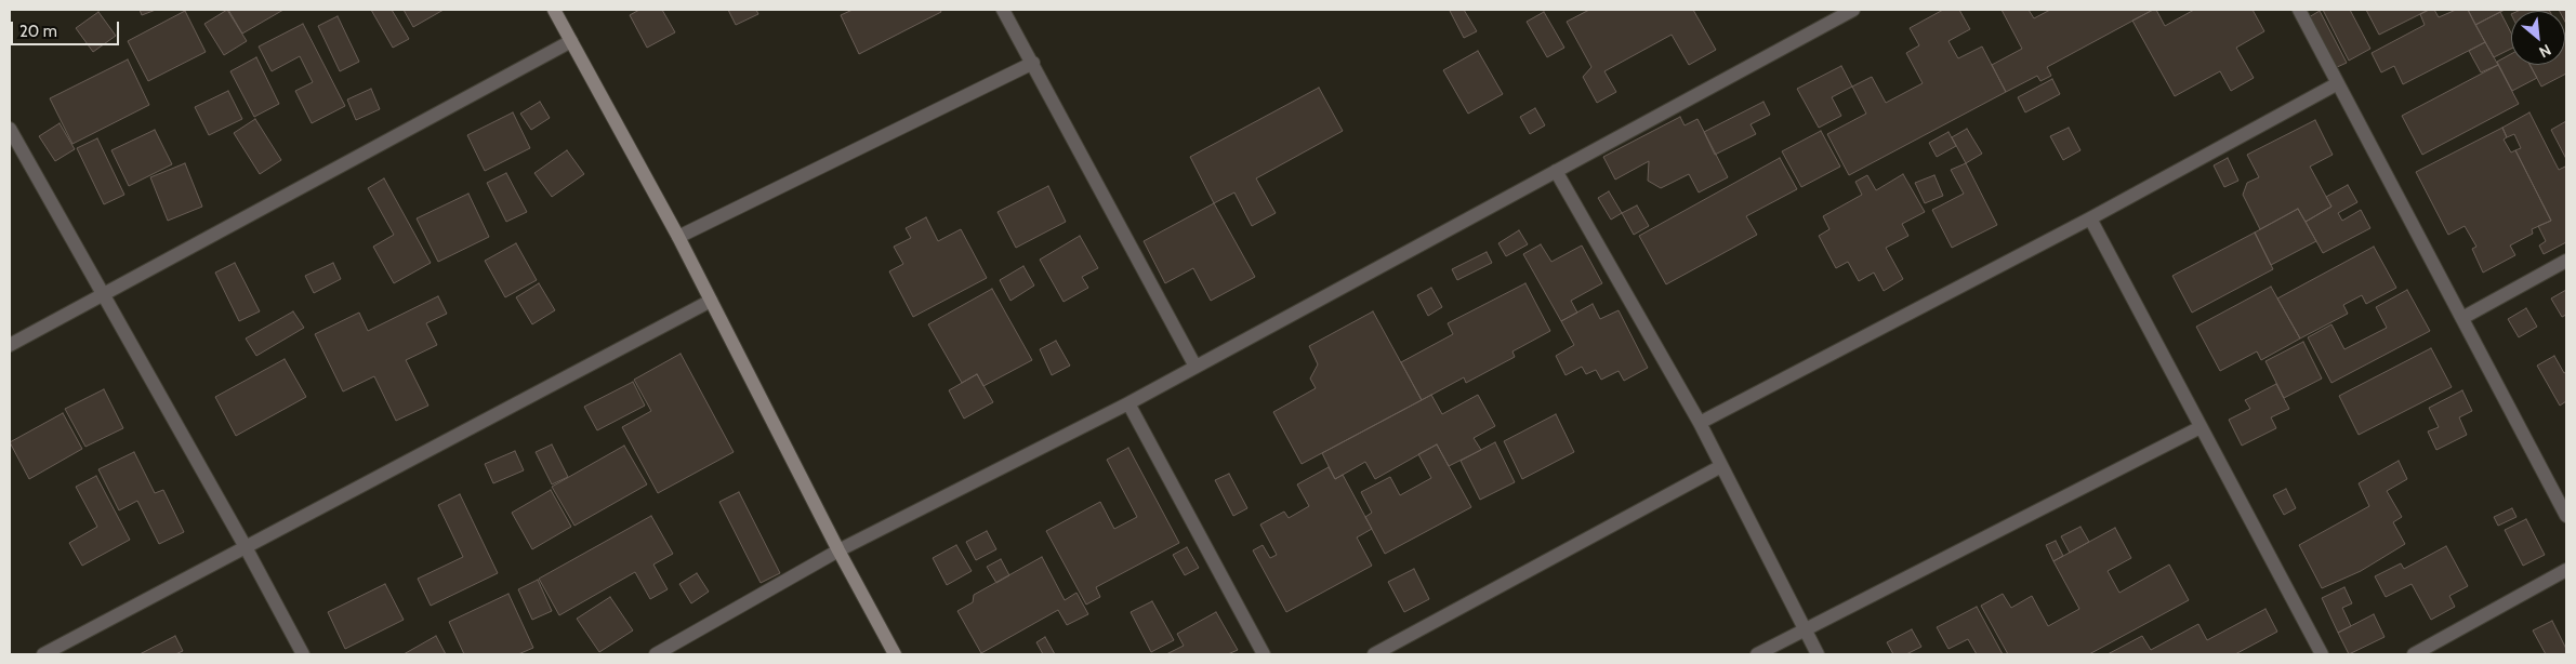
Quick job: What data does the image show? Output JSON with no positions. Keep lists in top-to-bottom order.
{
  "scale_bar": "20 m",
  "north": "bottom right"
}
